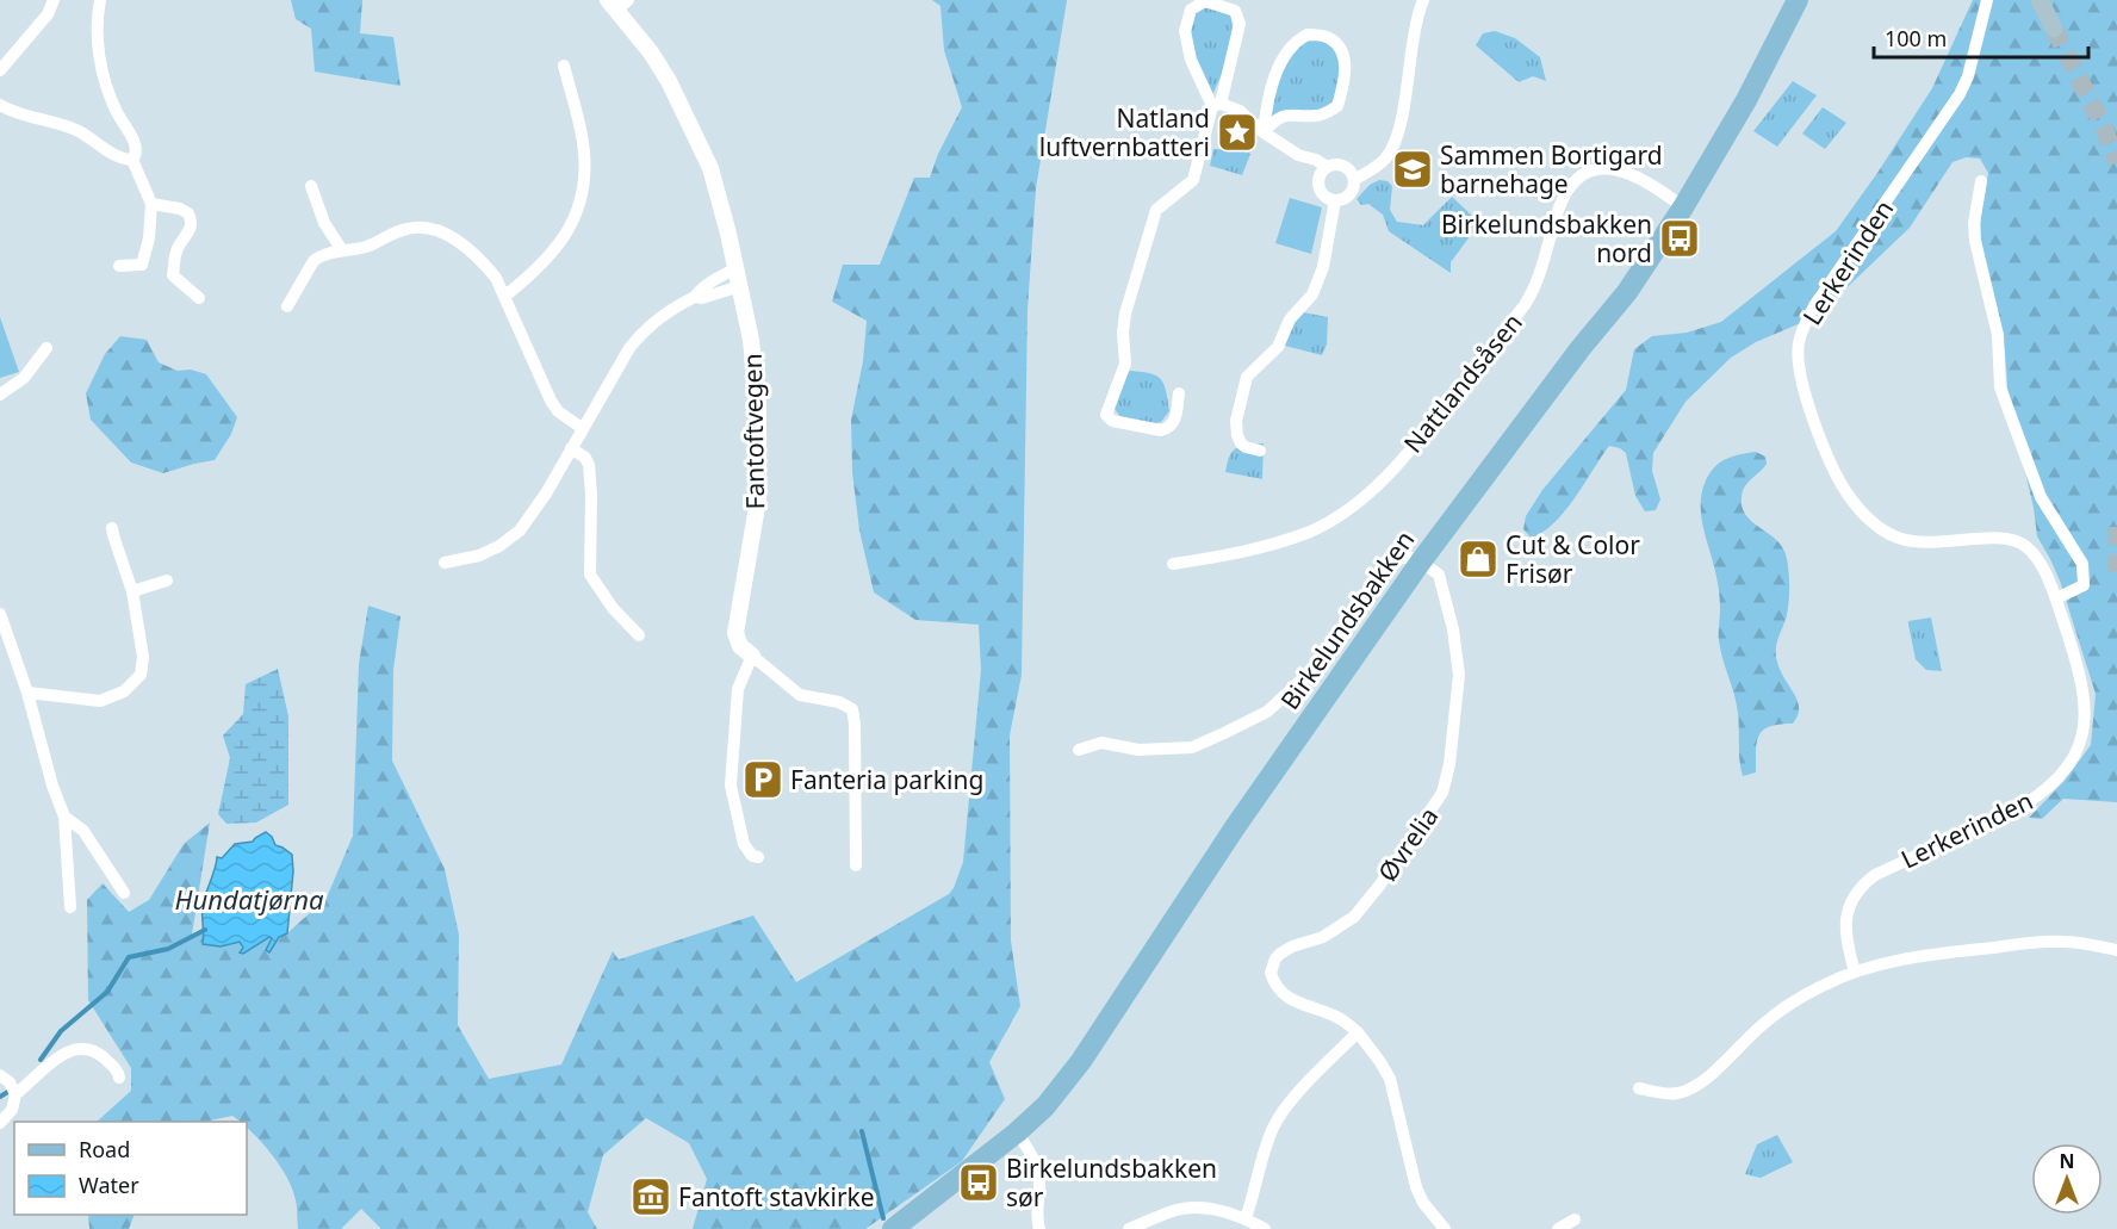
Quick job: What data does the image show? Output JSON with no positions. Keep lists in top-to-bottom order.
{
  "streets": {
    "main road": ["Birkelundsbakken"],
    "street": [
      "Lerkerinden",
      "Nattlandsåsen",
      "Fantoftvegen",
      "Øvrelia"
    ]
  },
  "crossings": [
    ["Nattlandsåsen", "Birkelundsbakken"],
    ["Birkelundsbakken", "Øvrelia"]
  ],
  "water": ["Hundatjørna"],
  "places": {
    "place": ["Natland luftvernbatteri"],
    "school or university": ["Sammen Bortigard barnehage"],
    "bus stop": ["Birkelundsbakken nord", "Birkelundsbakken sør"],
    "shop": ["Cut & Color Frisør"],
    "parking": ["Fanteria parking"],
    "museum": ["Fantoft stavkirke"]
  },
  "legend": ["Road", "Water"],
  "scale_bar": "100 m",
  "north": "top"
}
